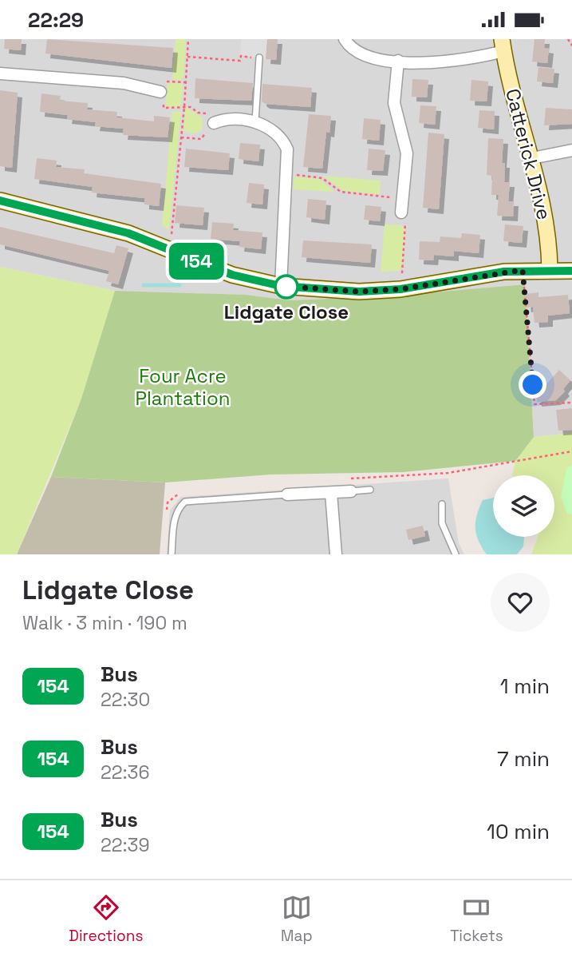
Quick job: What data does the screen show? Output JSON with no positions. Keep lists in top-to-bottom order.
{
  "streets": {
    "street": ["Catterick Drive"]
  },
  "parks": ["Four Acre Plantation"],
  "places": ["Lidgate Close"],
  "lines": ["bus line 154"],
  "page": {
    "status": "22:29",
    "on_map": "154",
    "heading": ["Lidgate Close", "Walk · 3 min · 190 m"],
    "list": [
      {
        "mark": "154",
        "name": "Bus",
        "note": "22:30",
        "value": "1 min"
      },
      {
        "mark": "154",
        "name": "Bus",
        "note": "22:36",
        "value": "7 min"
      },
      {
        "mark": "154",
        "name": "Bus",
        "note": "22:39",
        "value": "10 min"
      }
    ],
    "tabs": ["Directions", "Map", "Tickets"]
  }
}
